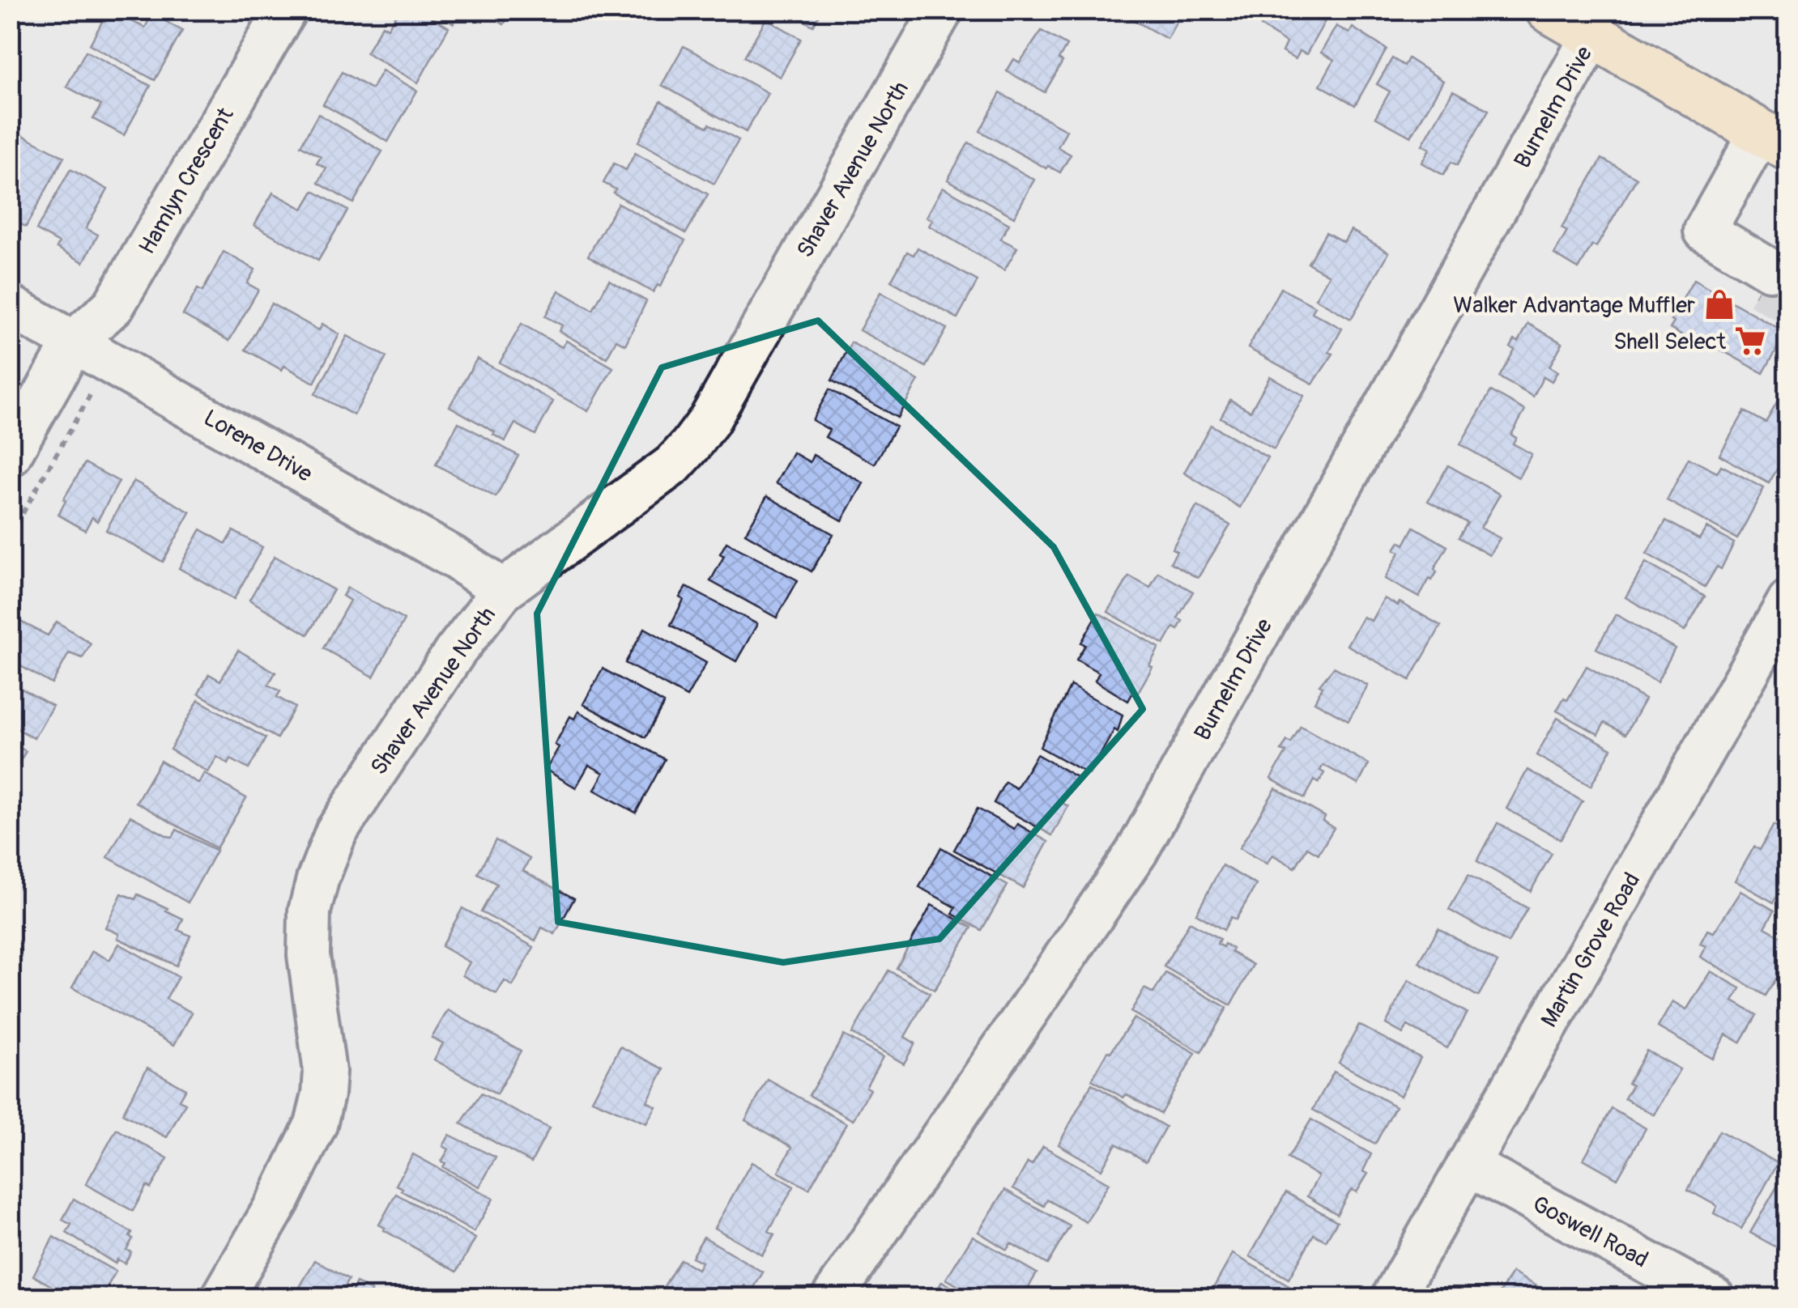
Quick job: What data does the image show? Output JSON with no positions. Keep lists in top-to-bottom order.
{
  "streets": {
    "street": [
      "Burnelm Drive",
      "Shaver Avenue North",
      "Hamlyn Crescent",
      "Lorene Drive",
      "Martin Grove Road",
      "Goswell Road"
    ]
  },
  "crossings": [
    ["Shaver Avenue North", "Lorene Drive"],
    ["Hamlyn Crescent", "Lorene Drive"],
    ["Martin Grove Road", "Goswell Road"]
  ],
  "places": {
    "shop": ["Walker Advantage Muffler"],
    "supermarket": ["Shell Select"]
  }
}
